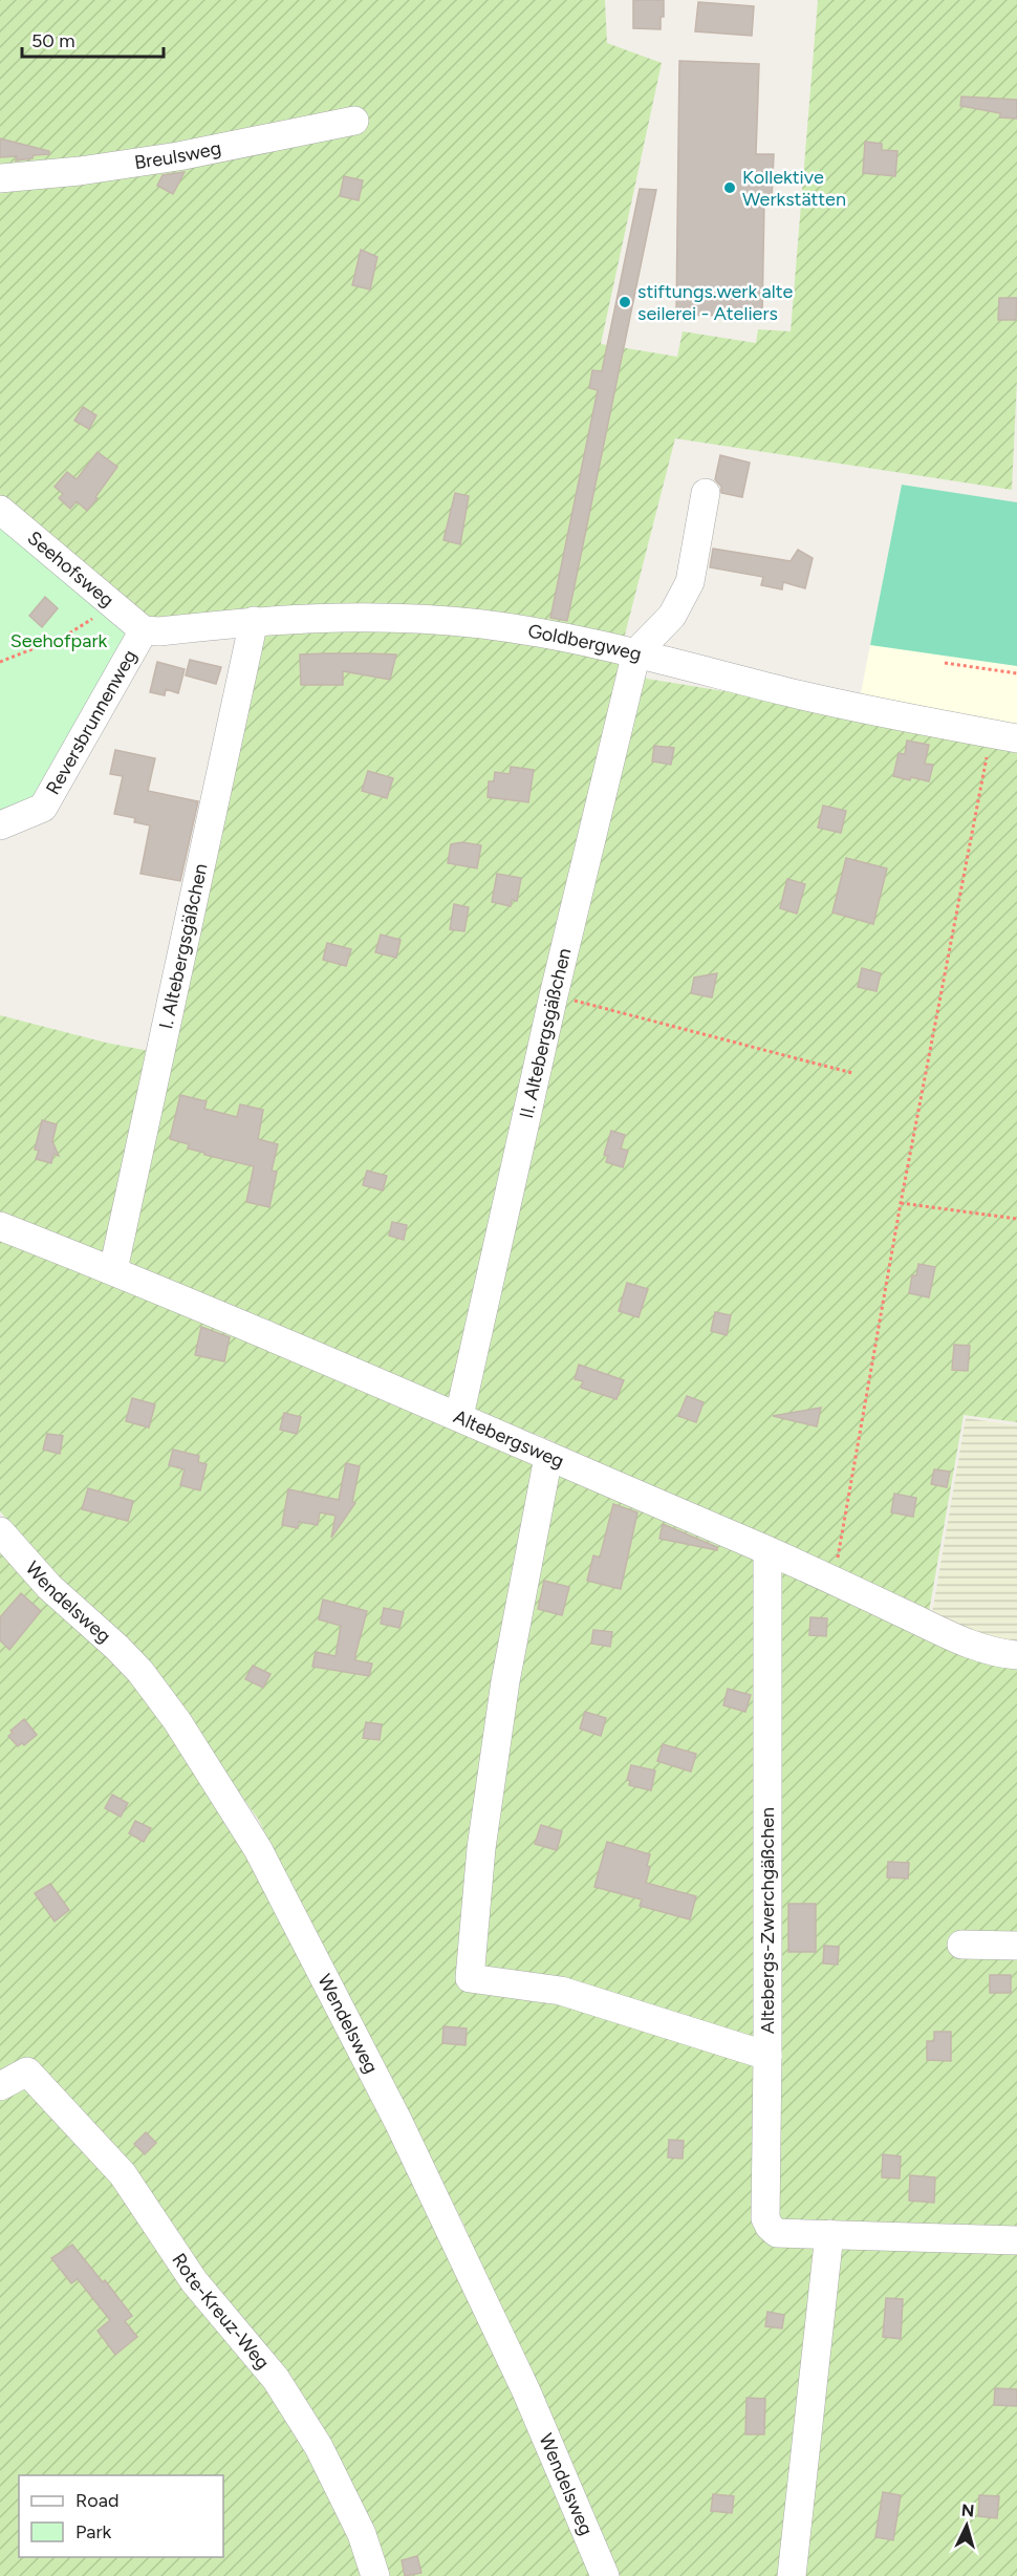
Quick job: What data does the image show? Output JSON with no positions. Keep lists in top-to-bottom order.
{
  "streets": {
    "street": [
      "Breulsweg",
      "Seehofsweg",
      "Goldbergweg",
      "Reversbrunnenweg",
      "I. Altebergsgäßchen",
      "II. Altebergsgäßchen",
      "Altebergsweg",
      "Wendelsweg",
      "Altebergs-Zwerchgäßchen",
      "Rote-Kreuz-Weg"
    ]
  },
  "crossings": [
    ["Seehofsweg", "Goldbergweg"],
    ["Seehofsweg", "Reversbrunnenweg"],
    ["Goldbergweg", "Reversbrunnenweg"],
    ["Goldbergweg", "I. Altebergsgäßchen"],
    ["Goldbergweg", "II. Altebergsgäßchen"],
    ["I. Altebergsgäßchen", "Altebergsweg"],
    ["II. Altebergsgäßchen", "Altebergsweg"],
    ["Altebergsweg", "Altebergs-Zwerchgäßchen"]
  ],
  "parks": ["Seehofpark"],
  "places": ["Kollektive Werkstätten", "stiftungs.werk alte seilerei - Ateliers"],
  "legend": ["Road", "Park"],
  "scale_bar": "50 m",
  "north": "top"
}
